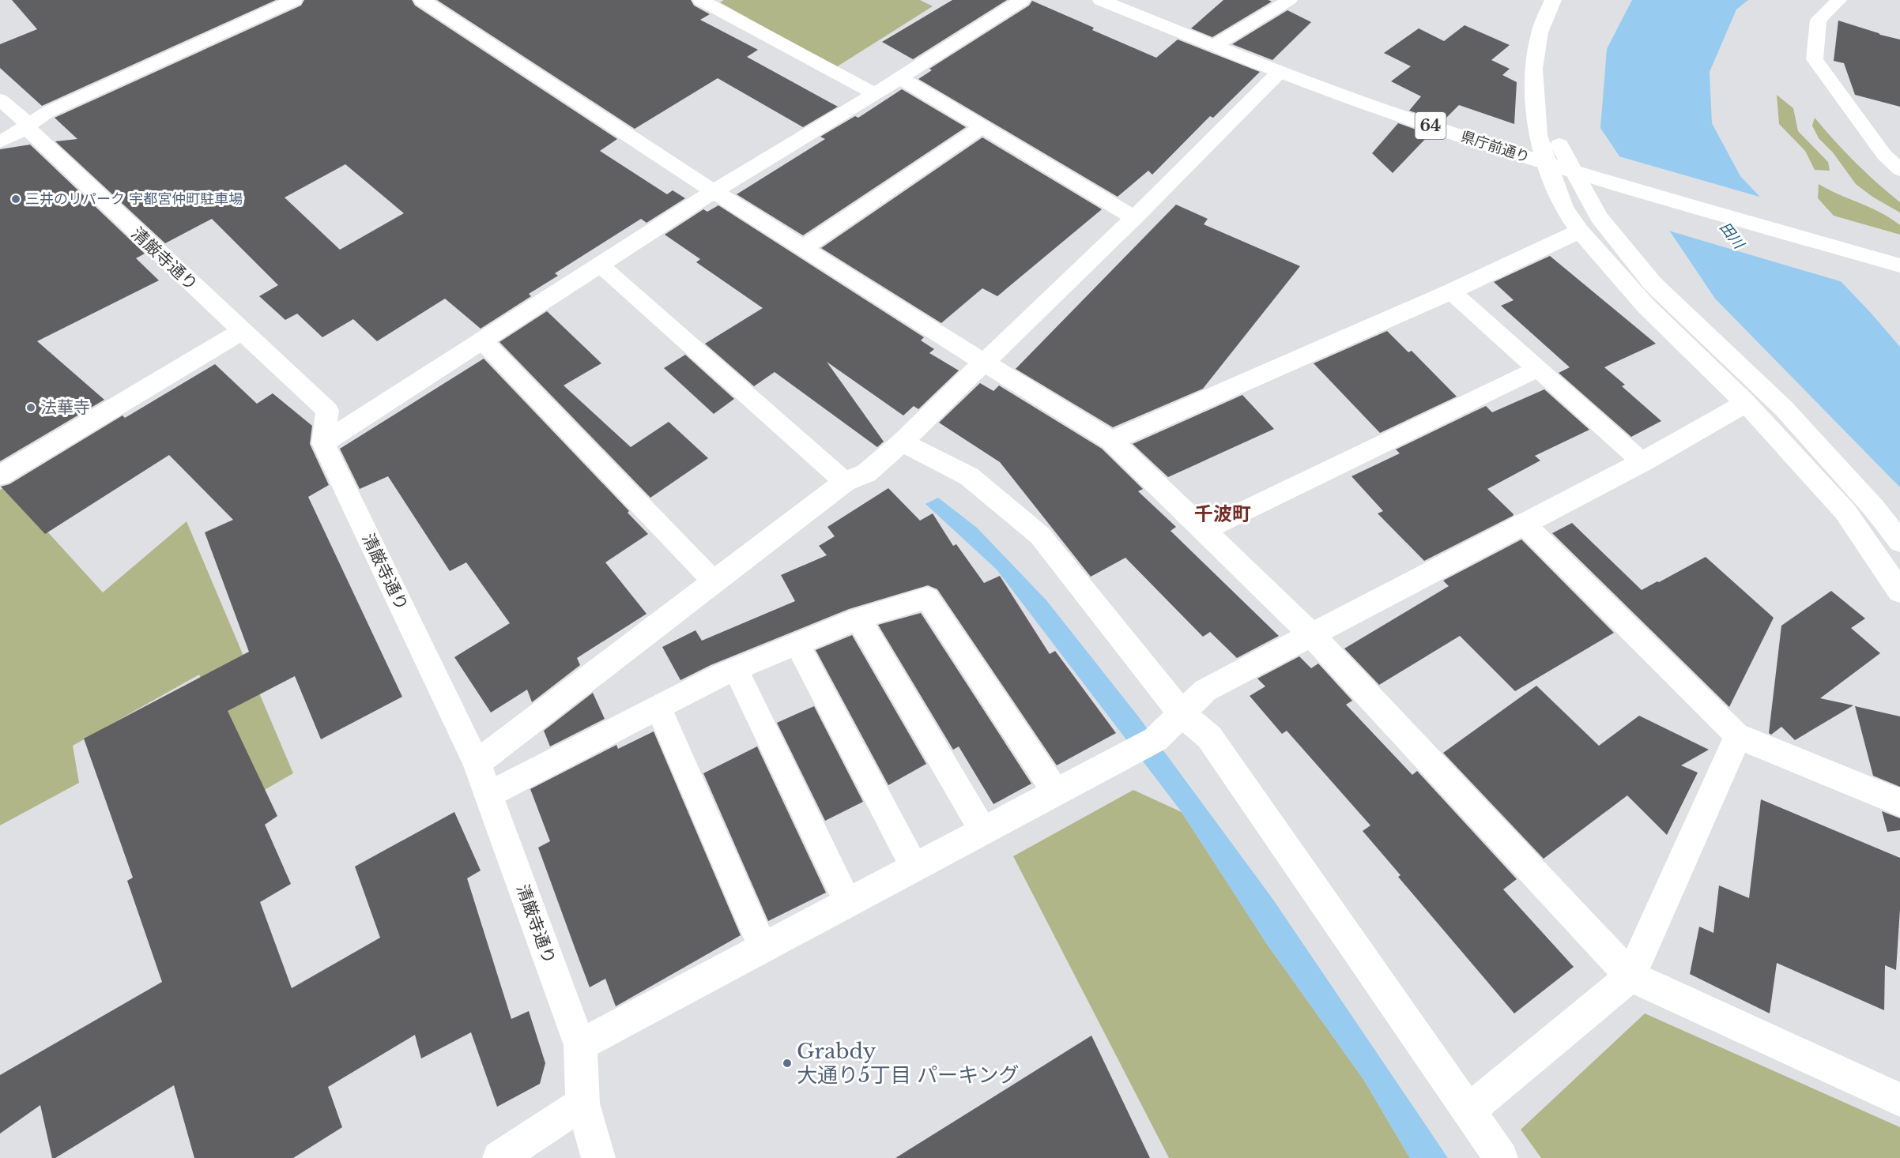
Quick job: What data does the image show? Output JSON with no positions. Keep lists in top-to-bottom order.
{
  "streets": {
    "street": ["64", "県庁前通り", "清厳寺通り"]
  },
  "districts": ["千波町"],
  "water": ["田川"],
  "places": ["三井のリパーク 宇都宮仲町駐車場", "法華寺", "Grabdy 大通り5丁目 パーキング"]
}
